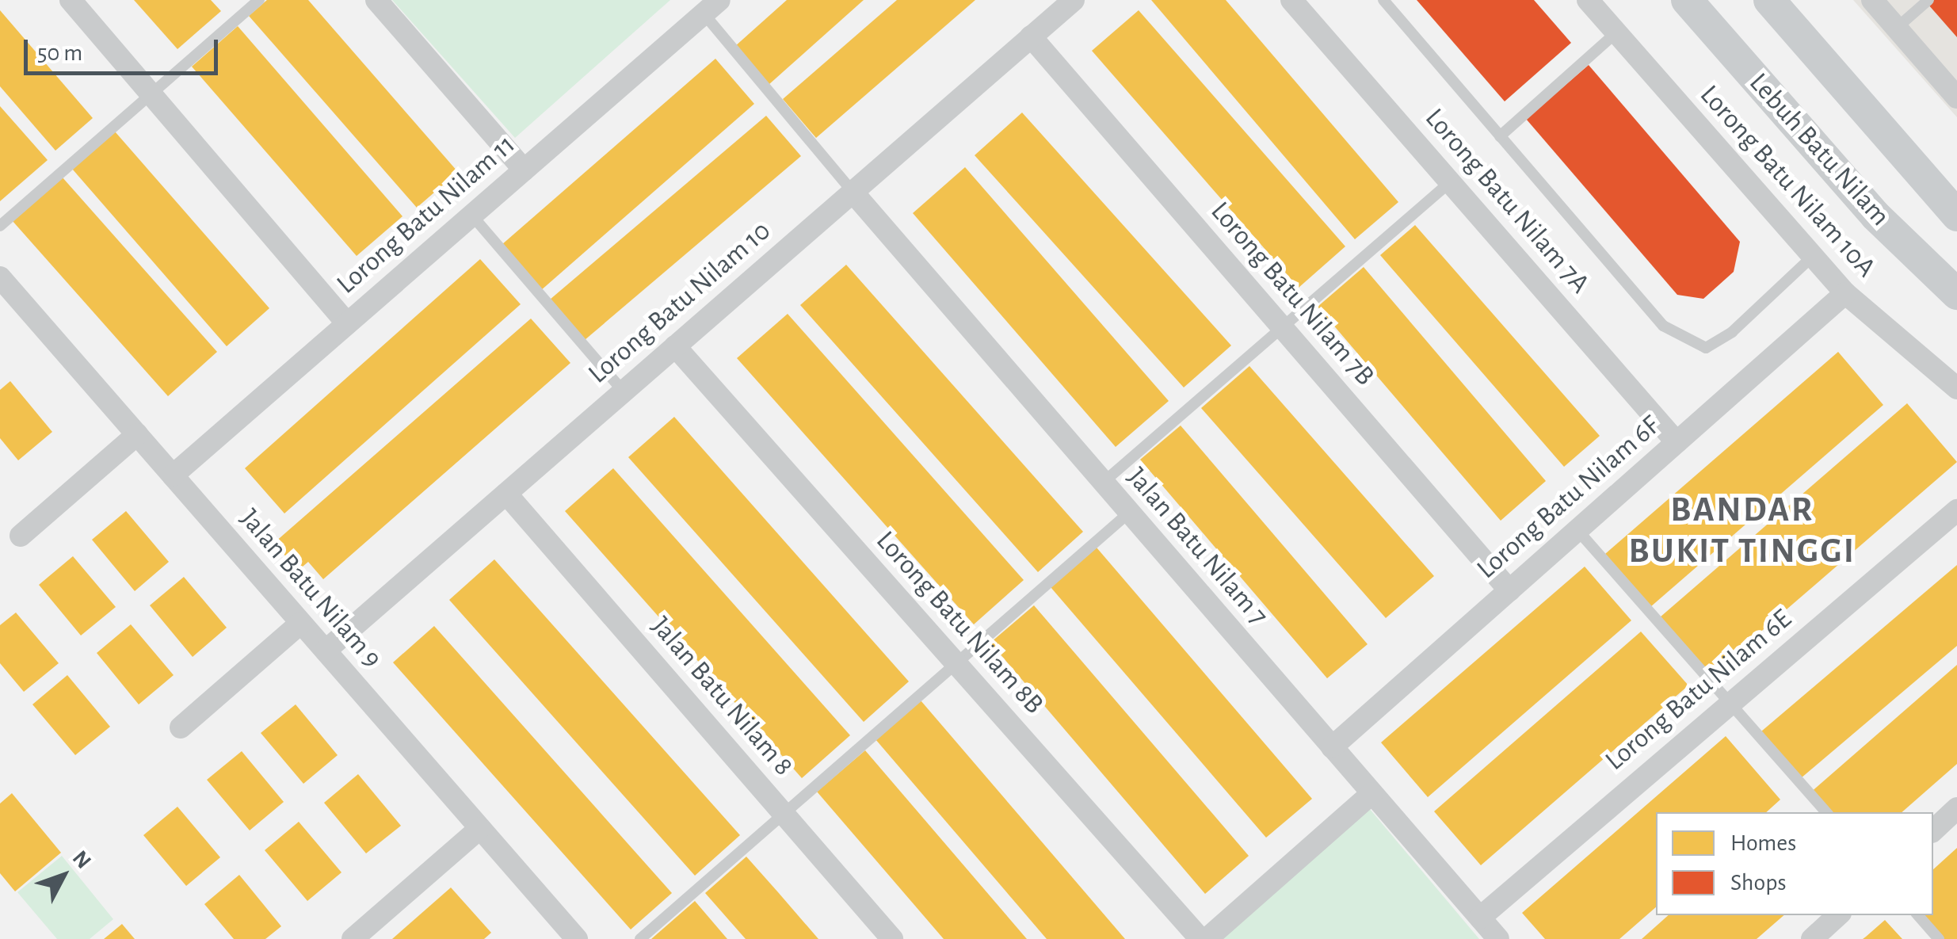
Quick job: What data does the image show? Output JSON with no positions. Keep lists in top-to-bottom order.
{
  "streets": {
    "main road": ["Lebuh Batu Nilam"],
    "street": [
      "Lorong Batu Nilam 10A",
      "Lorong Batu Nilam 7A",
      "Lorong Batu Nilam 11",
      "Lorong Batu Nilam 7B",
      "Lorong Batu Nilam 10",
      "Lorong Batu Nilam 6F",
      "Jalan Batu Nilam 7",
      "Jalan Batu Nilam 9",
      "Lorong Batu Nilam 8B",
      "Lorong Batu Nilam 6E",
      "Jalan Batu Nilam 8"
    ]
  },
  "crossings": [
    ["Lorong Batu Nilam 10A", "Lorong Batu Nilam 6F"],
    ["Lorong Batu Nilam 7A", "Lorong Batu Nilam 6F"],
    ["Lorong Batu Nilam 11", "Jalan Batu Nilam 9"],
    ["Lorong Batu Nilam 7B", "Lorong Batu Nilam 10"],
    ["Lorong Batu Nilam 7B", "Lorong Batu Nilam 6F"],
    ["Lorong Batu Nilam 10", "Jalan Batu Nilam 7"],
    ["Lorong Batu Nilam 10", "Jalan Batu Nilam 9"],
    ["Lorong Batu Nilam 10", "Lorong Batu Nilam 8B"],
    ["Lorong Batu Nilam 10", "Jalan Batu Nilam 8"],
    ["Lorong Batu Nilam 6F", "Jalan Batu Nilam 7"],
    ["Jalan Batu Nilam 7", "Lorong Batu Nilam 6E"]
  ],
  "districts": ["BANDAR BUKIT TINGGI"],
  "legend": ["Homes", "Shops"],
  "scale_bar": "50 m",
  "north": "top right"
}
